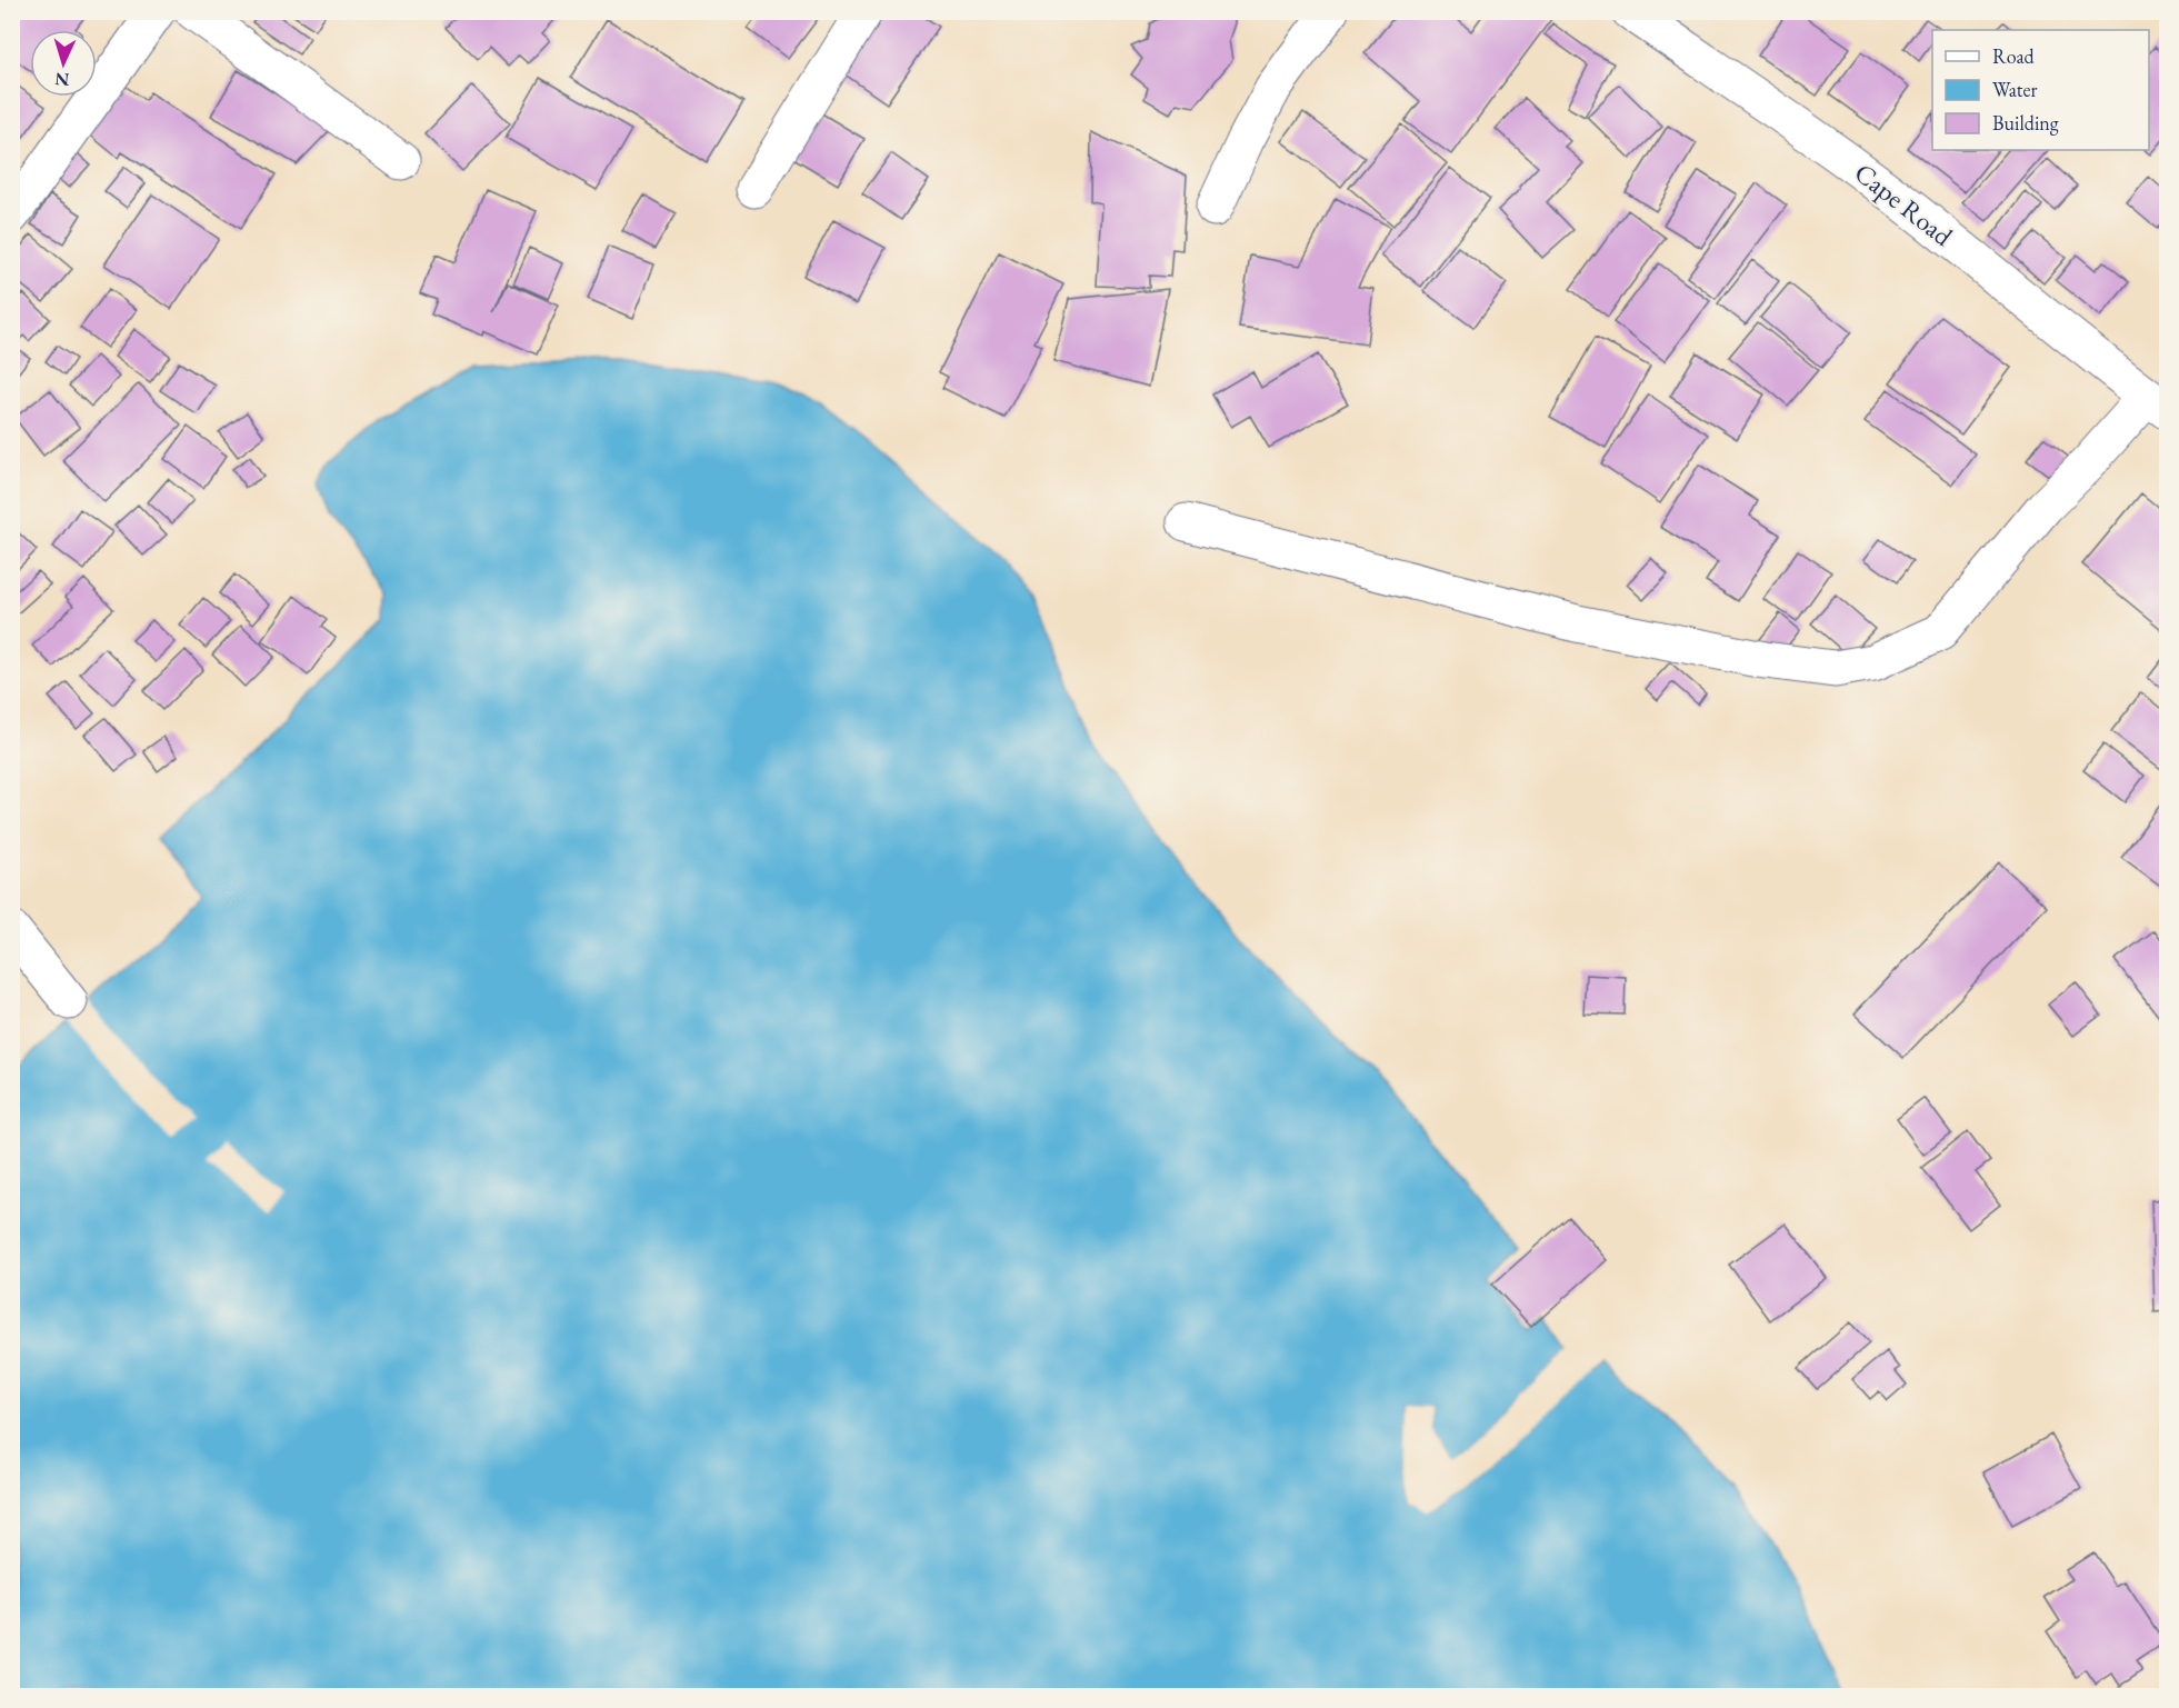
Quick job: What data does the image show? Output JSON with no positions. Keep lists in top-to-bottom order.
{
  "streets": {
    "street": ["Cape Road"]
  },
  "legend": ["Road", "Water", "Building"],
  "north": "bottom"
}
